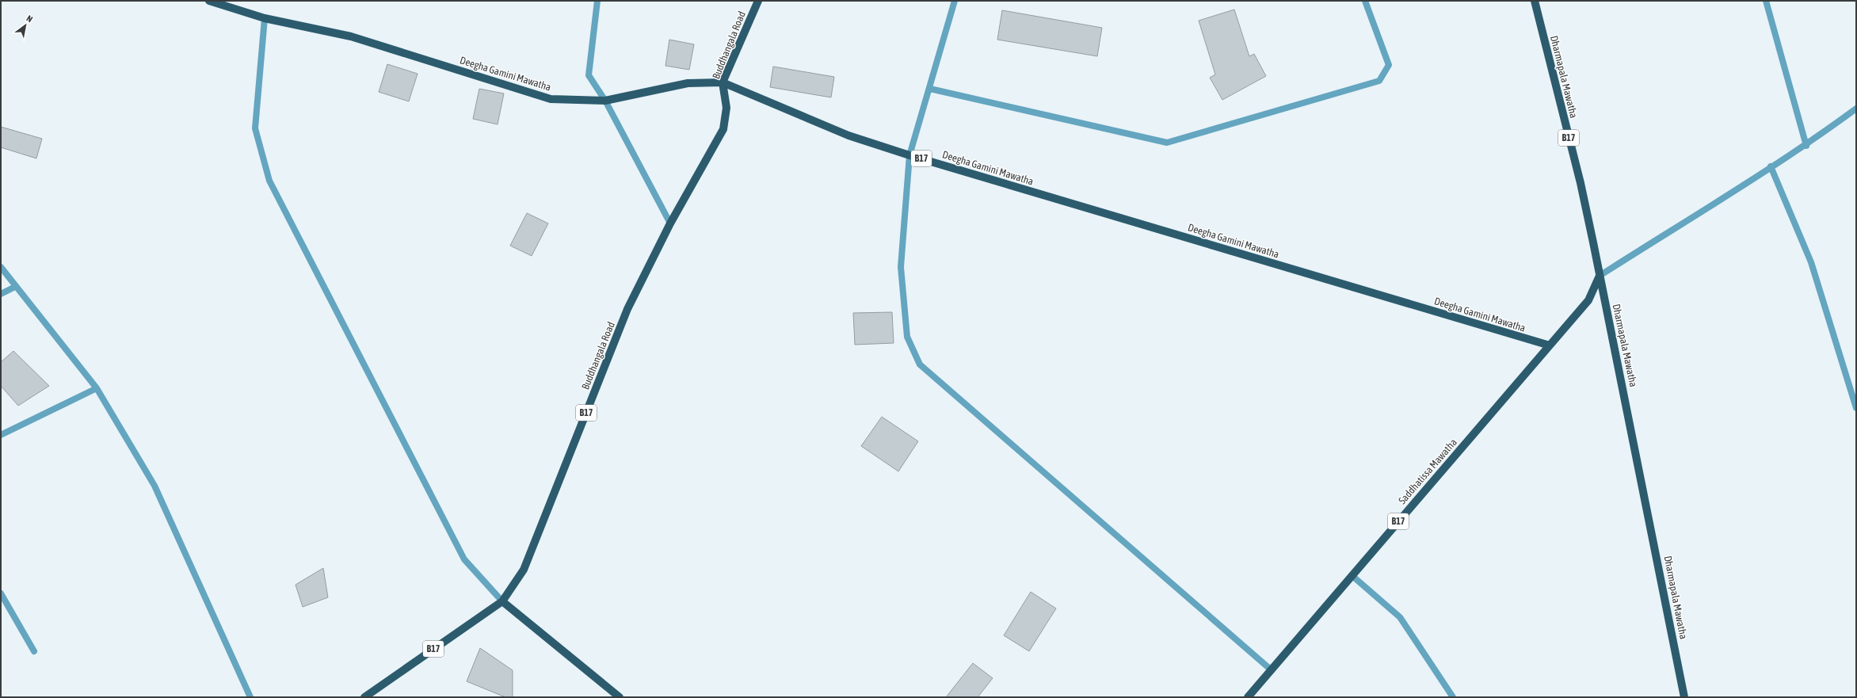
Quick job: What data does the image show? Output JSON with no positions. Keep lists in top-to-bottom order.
{
  "streets": {
    "main road": [
      "Buddhangala Road",
      "Deegha Gamini Mawatha",
      "Dharmapala Mawatha",
      "B17",
      "Saddhatissa Mawatha"
    ]
  },
  "crossings": [
    ["Buddhangala Road", "Deegha Gamini Mawatha"],
    ["Deegha Gamini Mawatha", "B17"],
    ["Deegha Gamini Mawatha", "Saddhatissa Mawatha"],
    ["Dharmapala Mawatha", "B17"],
    ["B17", "Saddhatissa Mawatha"]
  ],
  "north": "top right"
}
